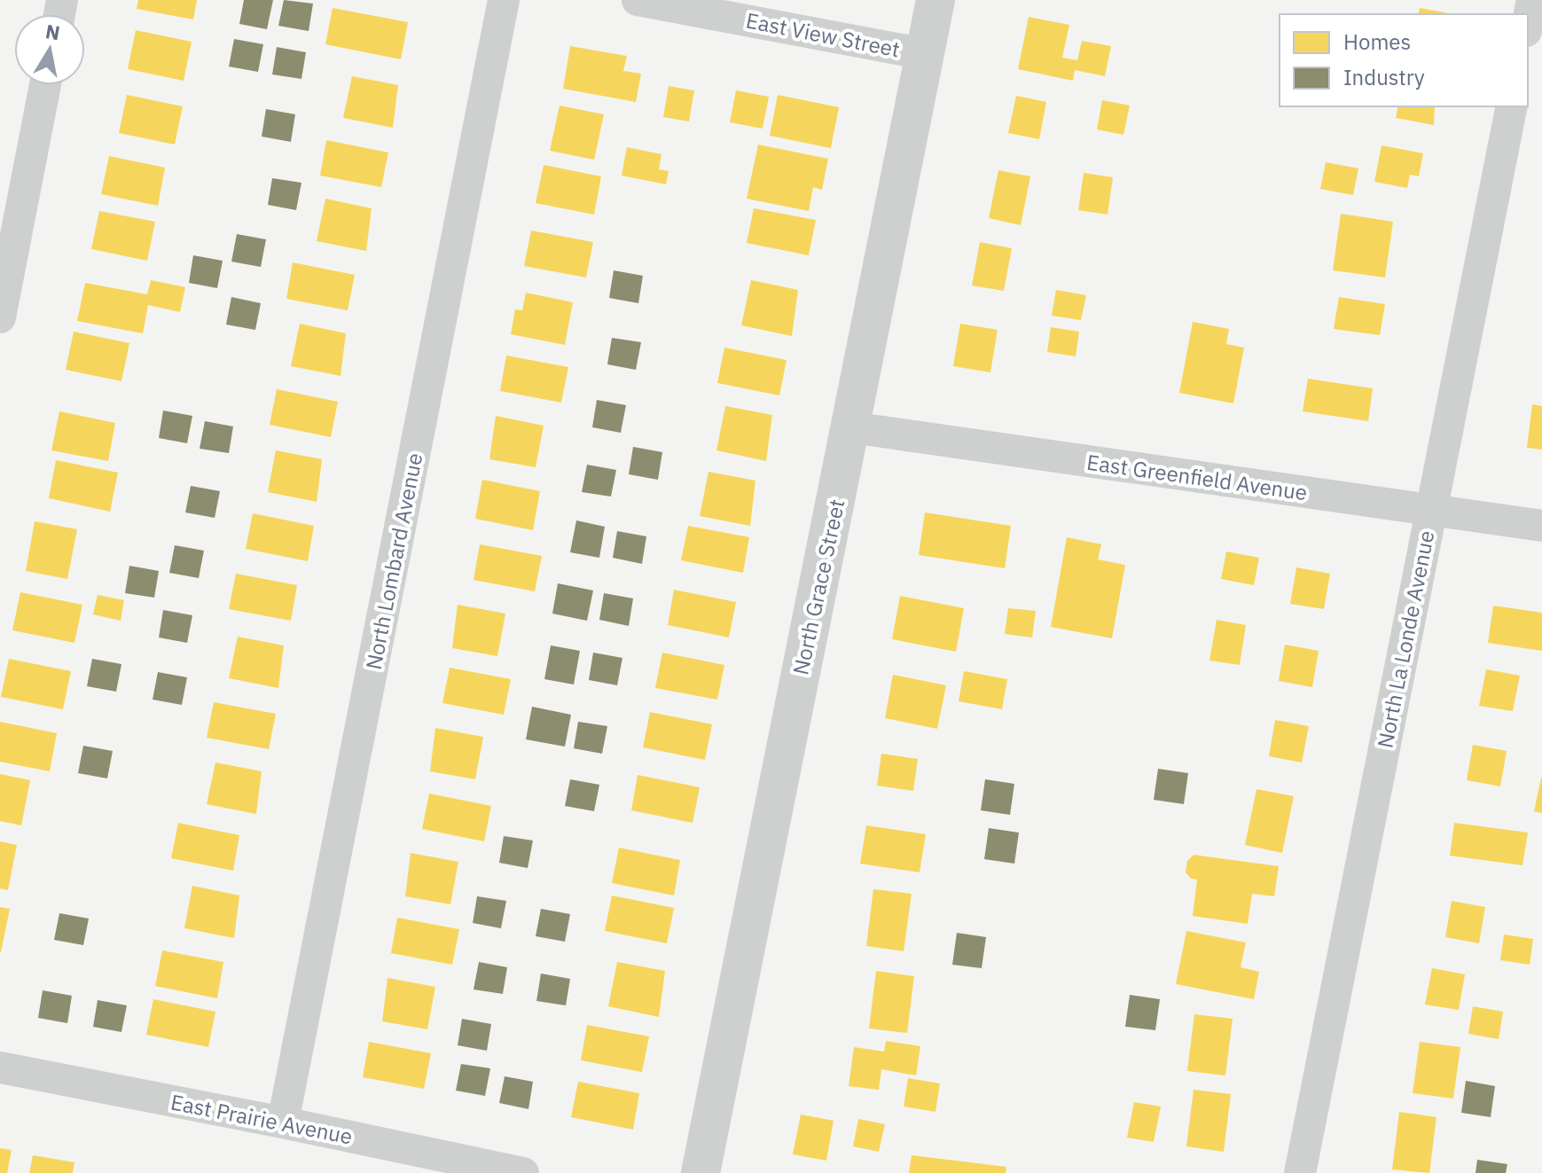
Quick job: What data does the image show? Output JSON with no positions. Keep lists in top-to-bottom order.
{
  "streets": {
    "street": [
      "East View Street",
      "East Greenfield Avenue",
      "North Lombard Avenue",
      "North Grace Street",
      "North La Londe Avenue",
      "East Prairie Avenue"
    ]
  },
  "crossings": [
    ["East View Street", "North Grace Street"],
    ["East Greenfield Avenue", "North Grace Street"],
    ["East Greenfield Avenue", "North La Londe Avenue"],
    ["North Lombard Avenue", "East Prairie Avenue"]
  ],
  "legend": ["Homes", "Industry"],
  "north": "top"
}
